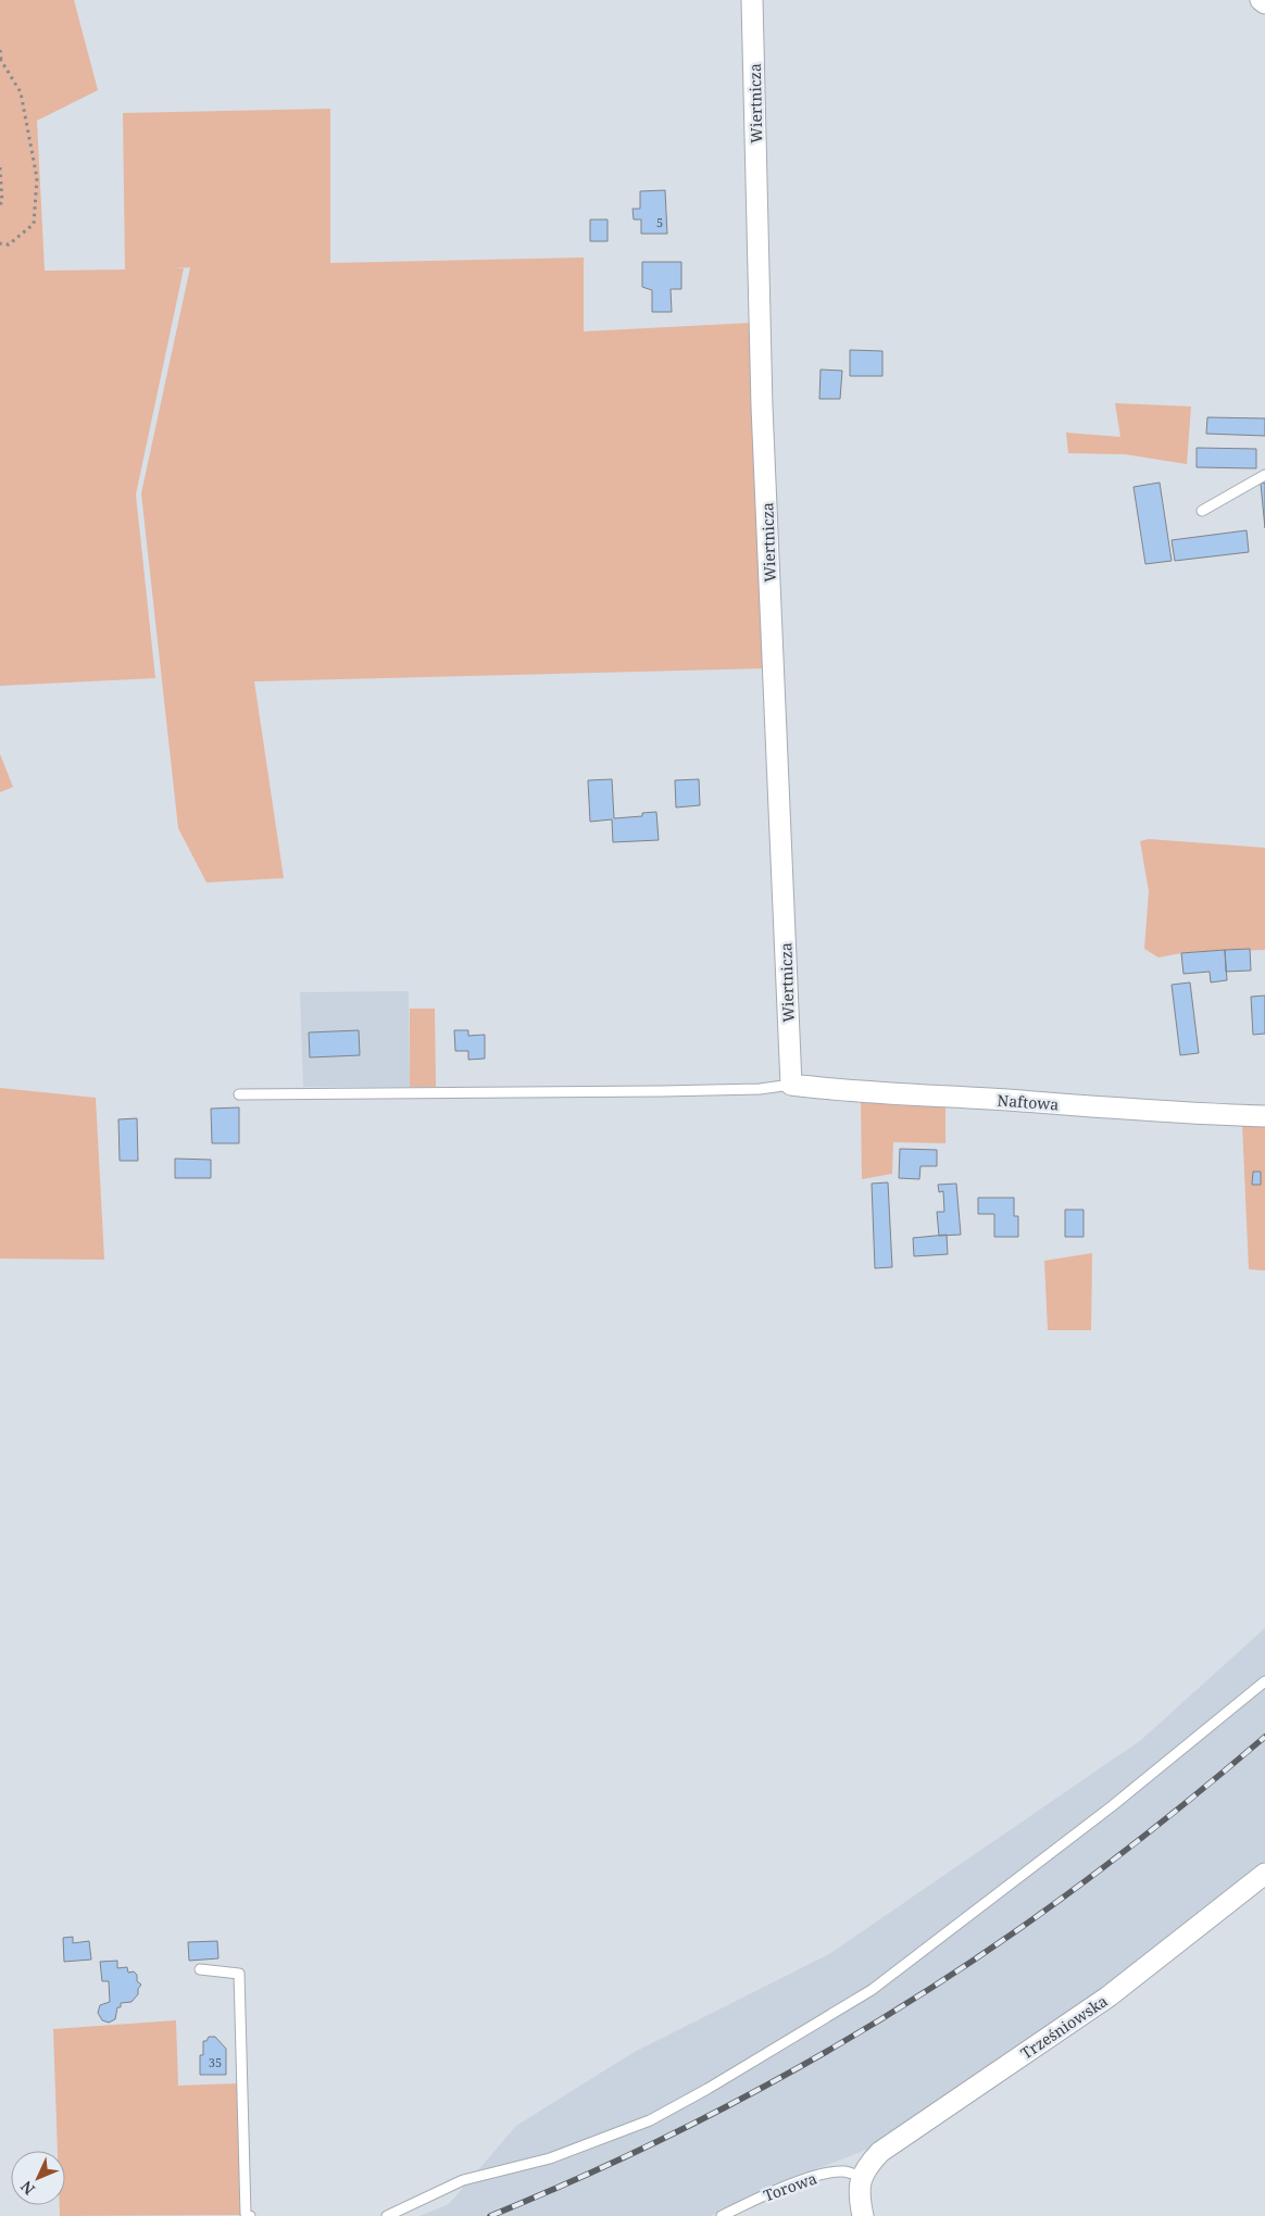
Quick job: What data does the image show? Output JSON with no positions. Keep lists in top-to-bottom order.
{
  "streets": {
    "street": ["Wiertnicza", "Naftowa", "Trześniowska"],
    "lane": ["Torowa"]
  },
  "crossings": [
    ["Wiertnicza", "Naftowa"],
    ["Trześniowska", "Torowa"]
  ],
  "house_numbers": ["5", "35"],
  "north": "bottom left"
}
